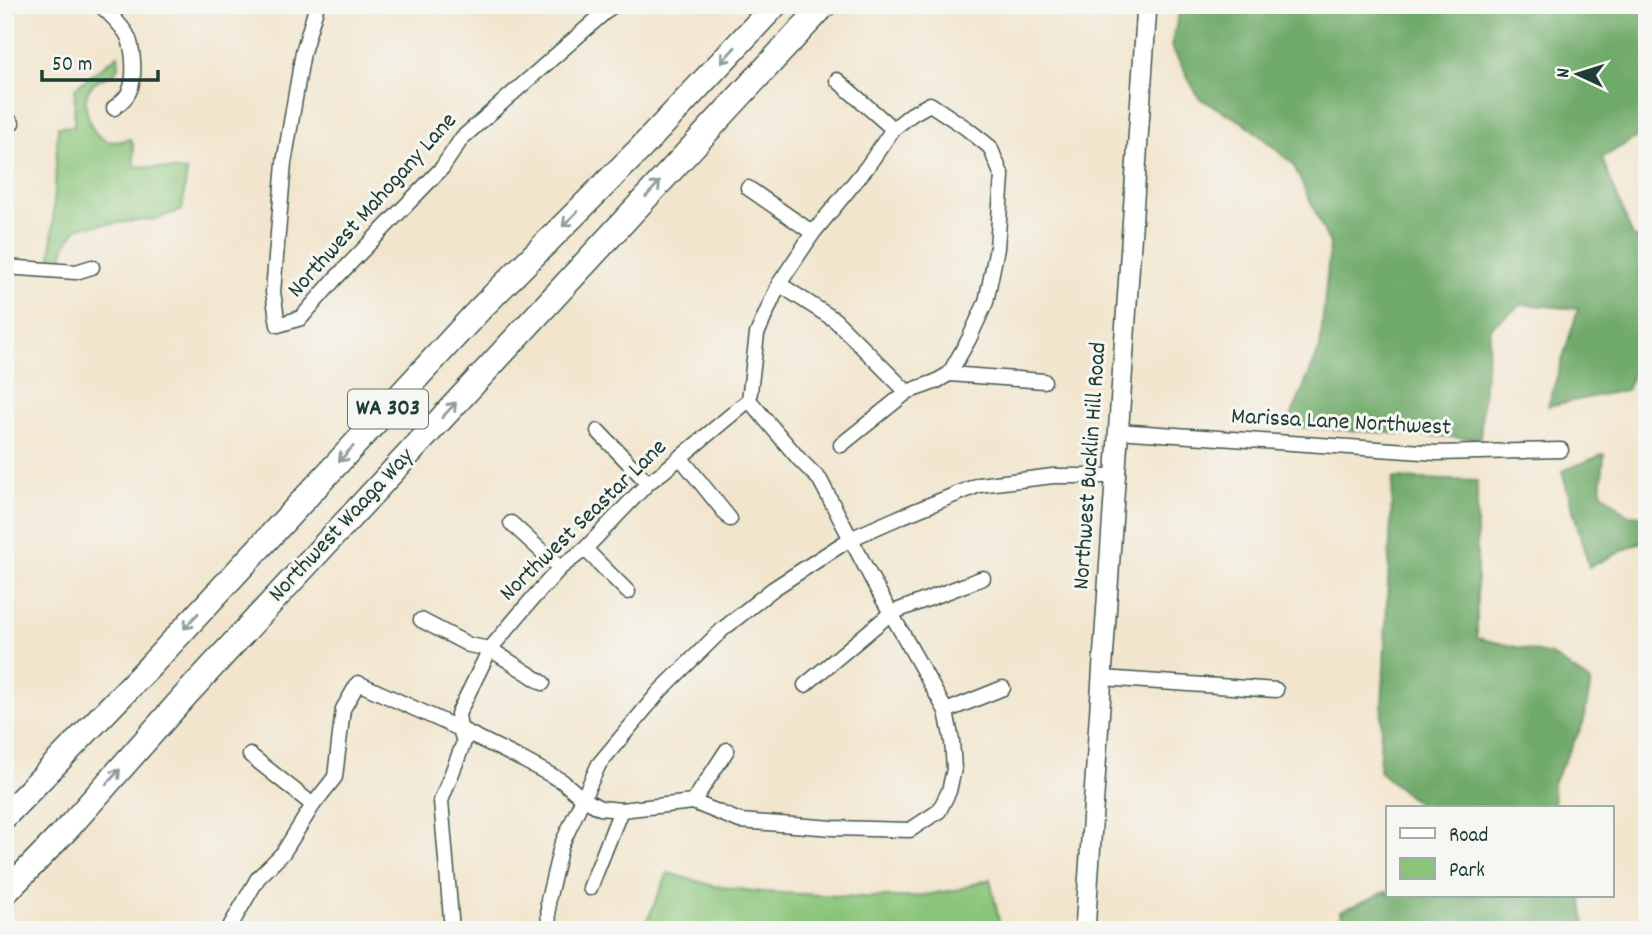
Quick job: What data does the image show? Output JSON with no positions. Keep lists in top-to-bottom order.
{
  "streets": {
    "highway": ["WA 303", "Northwest Waaga Way"],
    "main road": ["Northwest Bucklin Hill Road"],
    "street": ["Northwest Mahogany Lane", "Marissa Lane Northwest", "Northwest Seastar Lane"]
  },
  "crossings": [
    ["Marissa Lane Northwest", "Northwest Bucklin Hill Road"]
  ],
  "legend": ["Road", "Park"],
  "scale_bar": "50 m",
  "north": "left"
}
